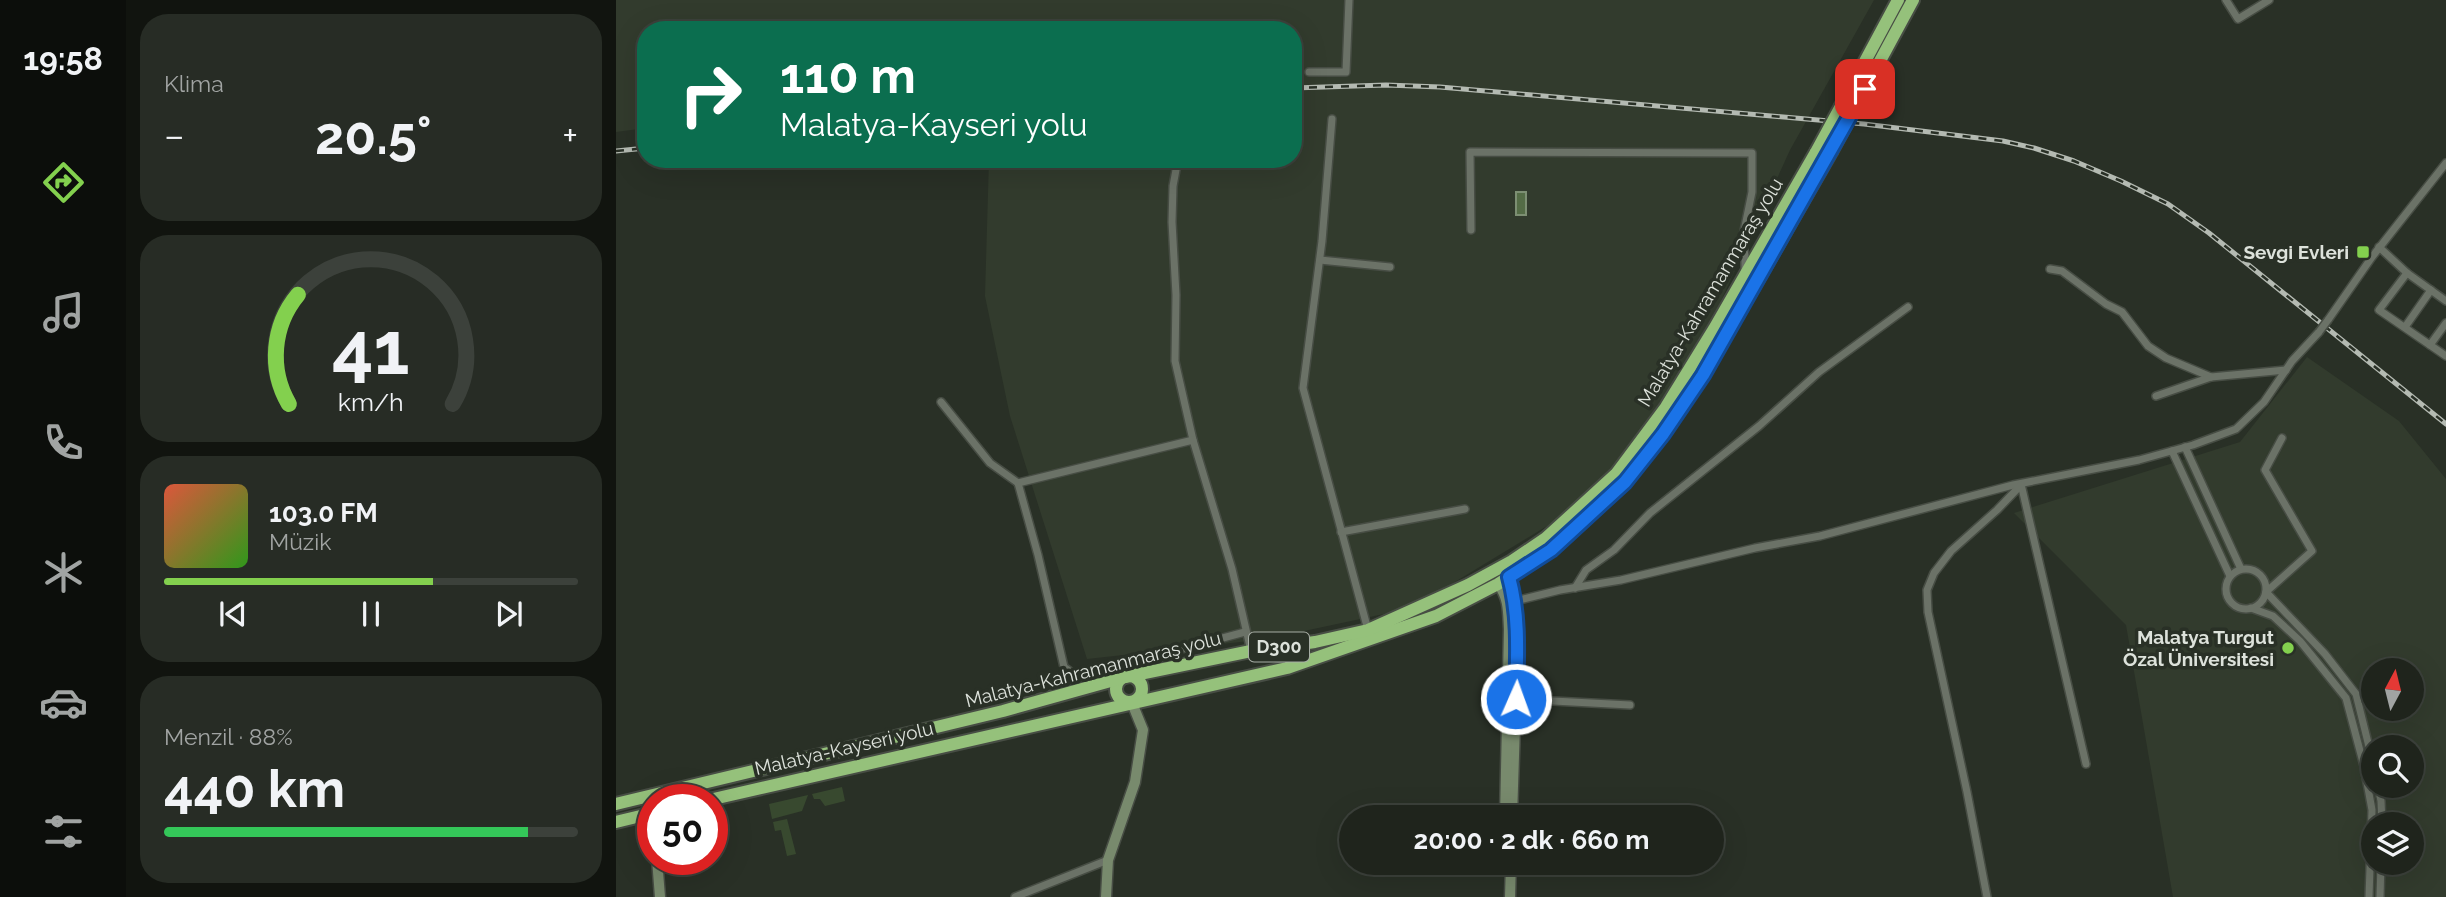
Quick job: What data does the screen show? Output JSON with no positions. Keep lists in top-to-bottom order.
{
  "streets": {
    "highway": ["Malatya-Kahramanmaraş yolu", "D300", "Malatya-Kayseri yolu"]
  },
  "crossings": [
    ["Malatya-Kahramanmaraş yolu", "Malatya-Kayseri yolu"]
  ],
  "places": {
    "transit": ["Sevgi Evleri"],
    "other": ["Malatya Turgut Özal Üniversitesi"]
  },
  "north": "top",
  "page": {
    "tabs": "19:58",
    "tile": [
      "Klima",
      ["Menzil · 88%", "440 km"]
    ],
    "turn": ["110 m", "Malatya-Kayseri yolu"],
    "heat": ["−", "20.5°", "+"],
    "song": ["103.0 FM", "Müzik"],
    "limit": "50",
    "trip": "20:00 · 2 dk · 660 m",
    "gauge": ["41", "km/h"]
  }
}
